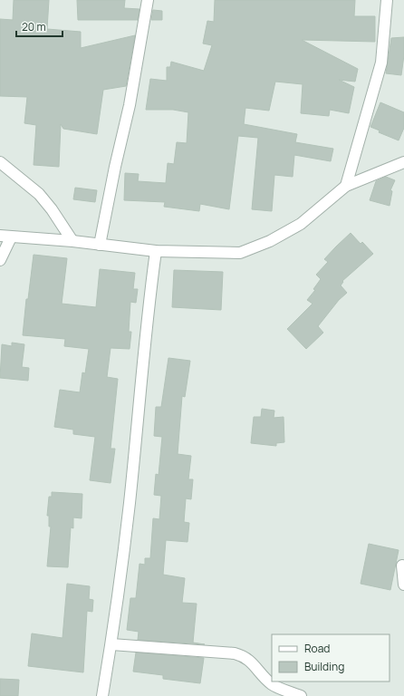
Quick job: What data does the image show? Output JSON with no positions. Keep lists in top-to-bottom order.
{
  "legend": ["Road", "Building"],
  "scale_bar": "20 m"
}
